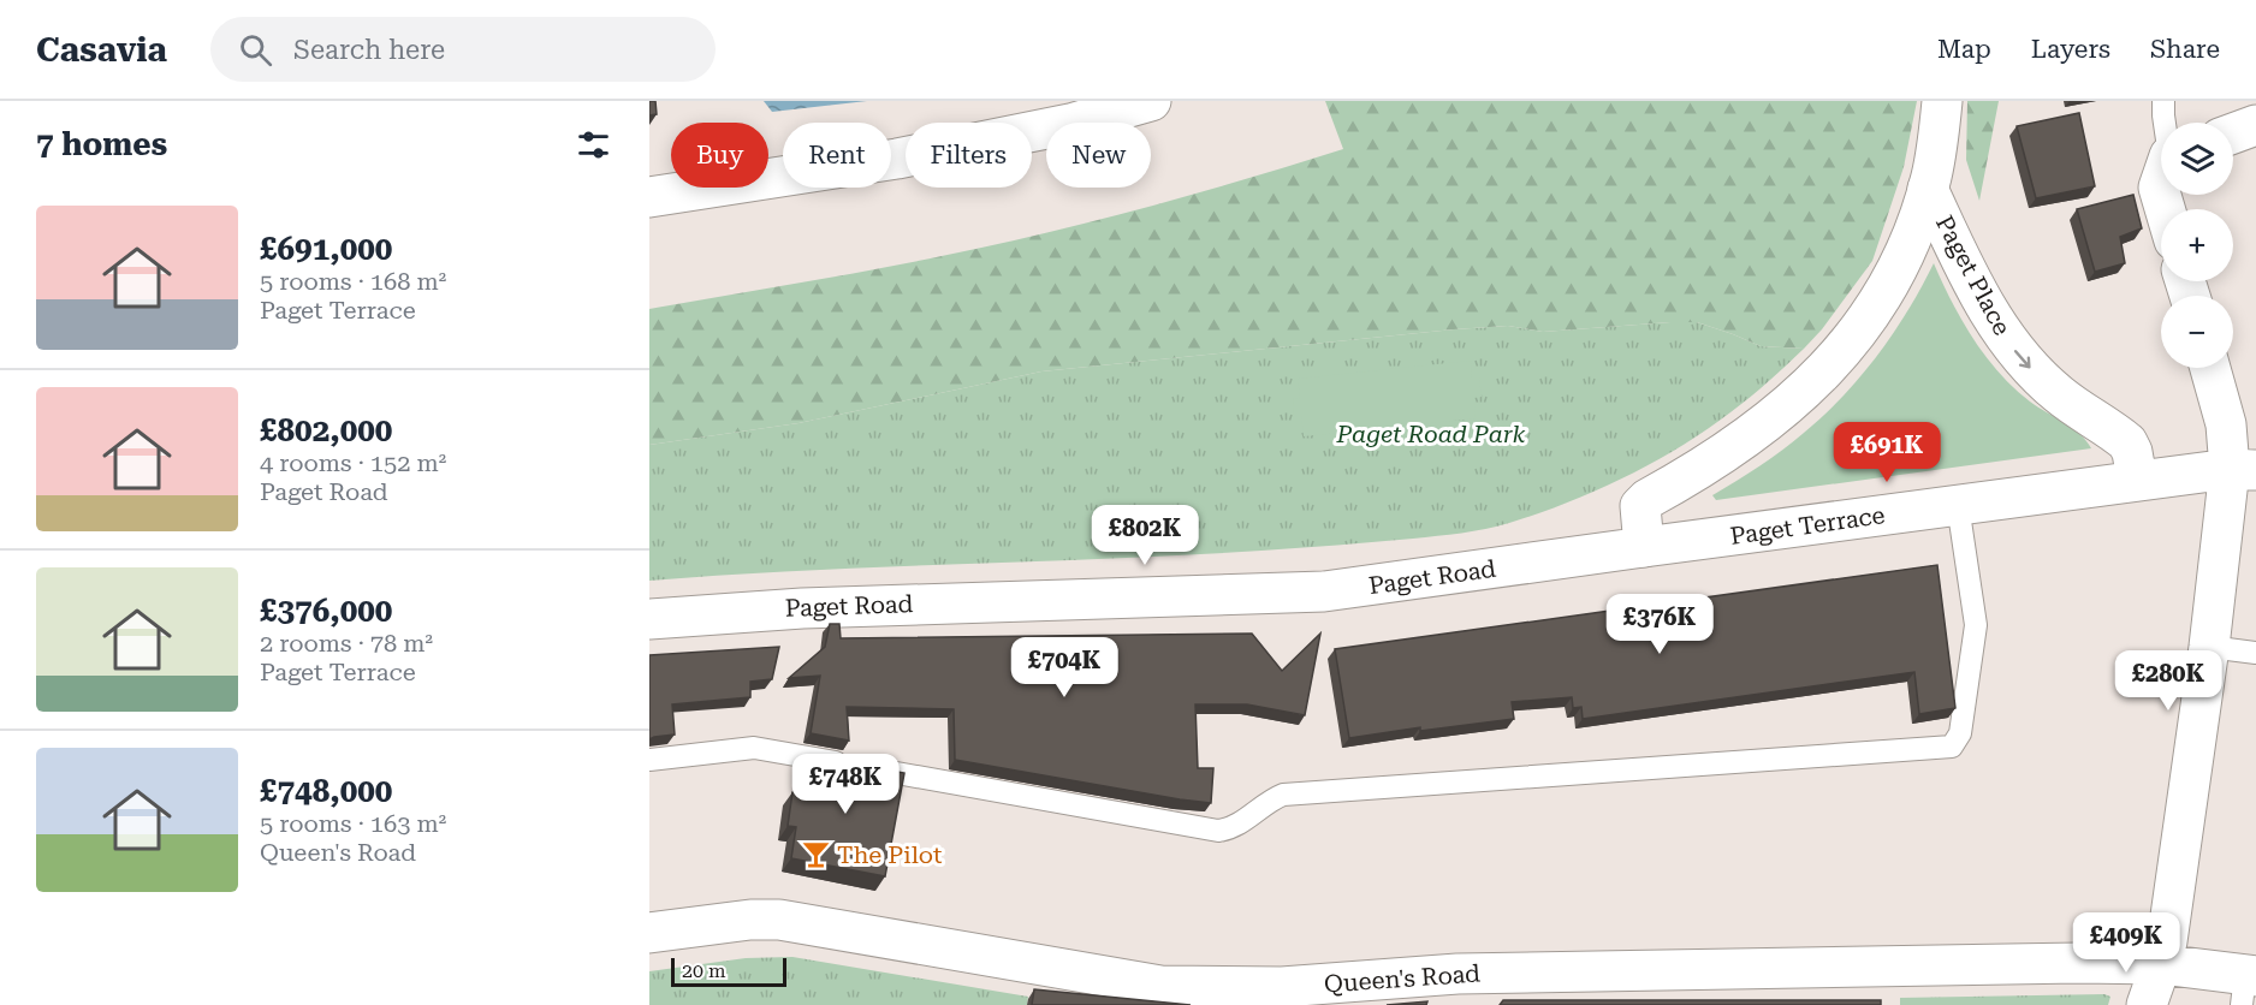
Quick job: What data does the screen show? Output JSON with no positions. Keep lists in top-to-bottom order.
{
  "streets": {
    "street": [
      "Paget Place",
      "Paget Terrace",
      "Paget Road",
      "Queen's Road"
    ]
  },
  "crossings": [
    ["Paget Place", "Paget Terrace"],
    ["Paget Terrace", "Paget Road"]
  ],
  "one_way": ["Paget Place"],
  "parks": ["Paget Road Park"],
  "places": {
    "bar": ["The Pilot"]
  },
  "scale_bar": "20 m",
  "page": {
    "header": "Casavia",
    "search": "Search here",
    "nav": ["Map", "Layers", "Share"],
    "heading": "7 homes",
    "map_buttons": ["+", "−"],
    "chip": [
      "Buy",
      "Rent",
      "Filters",
      "New"
    ],
    "list": [
      {
        "name": "£691,000",
        "note": "5 rooms · 168 m² · Paget Terrace"
      },
      {
        "name": "£802,000",
        "note": "4 rooms · 152 m² · Paget Road"
      },
      {
        "name": "£376,000",
        "note": "2 rooms · 78 m² · Paget Terrace"
      },
      {
        "name": "£748,000",
        "note": "5 rooms · 163 m² · Queen's Road"
      }
    ],
    "price": [
      "£691K",
      "£802K",
      "£376K",
      "£704K",
      "£280K",
      "£748K",
      "£409K"
    ],
    "scale": "20 m"
  }
}
